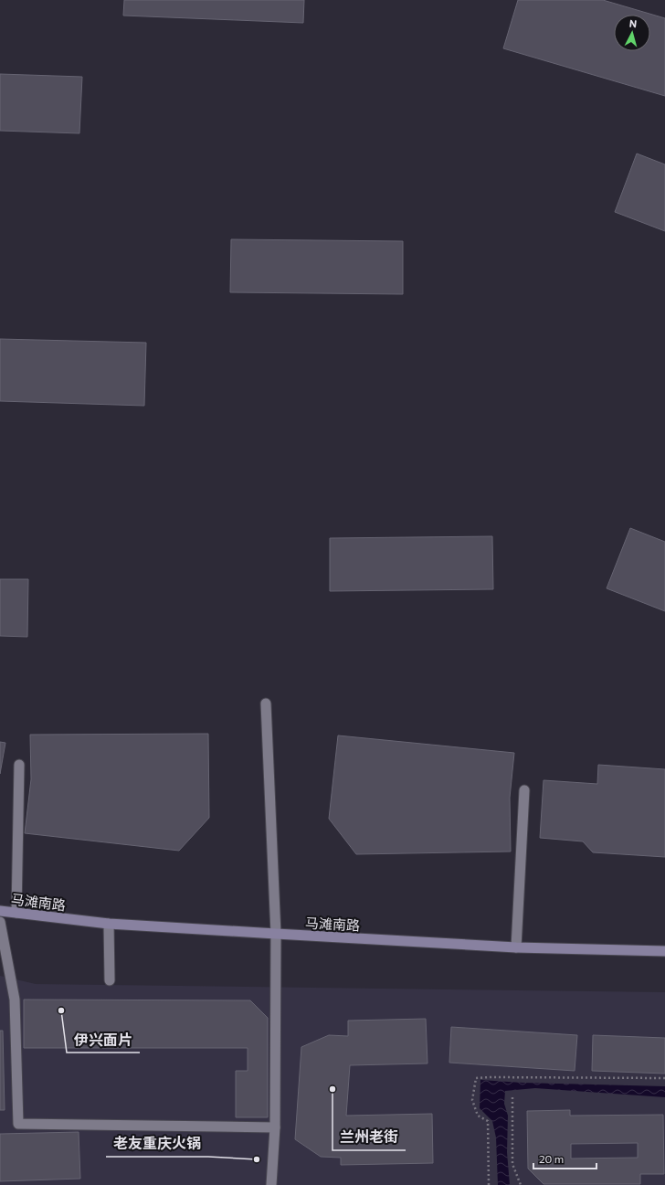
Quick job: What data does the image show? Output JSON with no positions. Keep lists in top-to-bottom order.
{
  "streets": {
    "main road": ["马滩南路"]
  },
  "places": ["伊兴面片", "兰州老街", "老友重庆火锅"],
  "scale_bar": "20 m",
  "north": "top"
}
